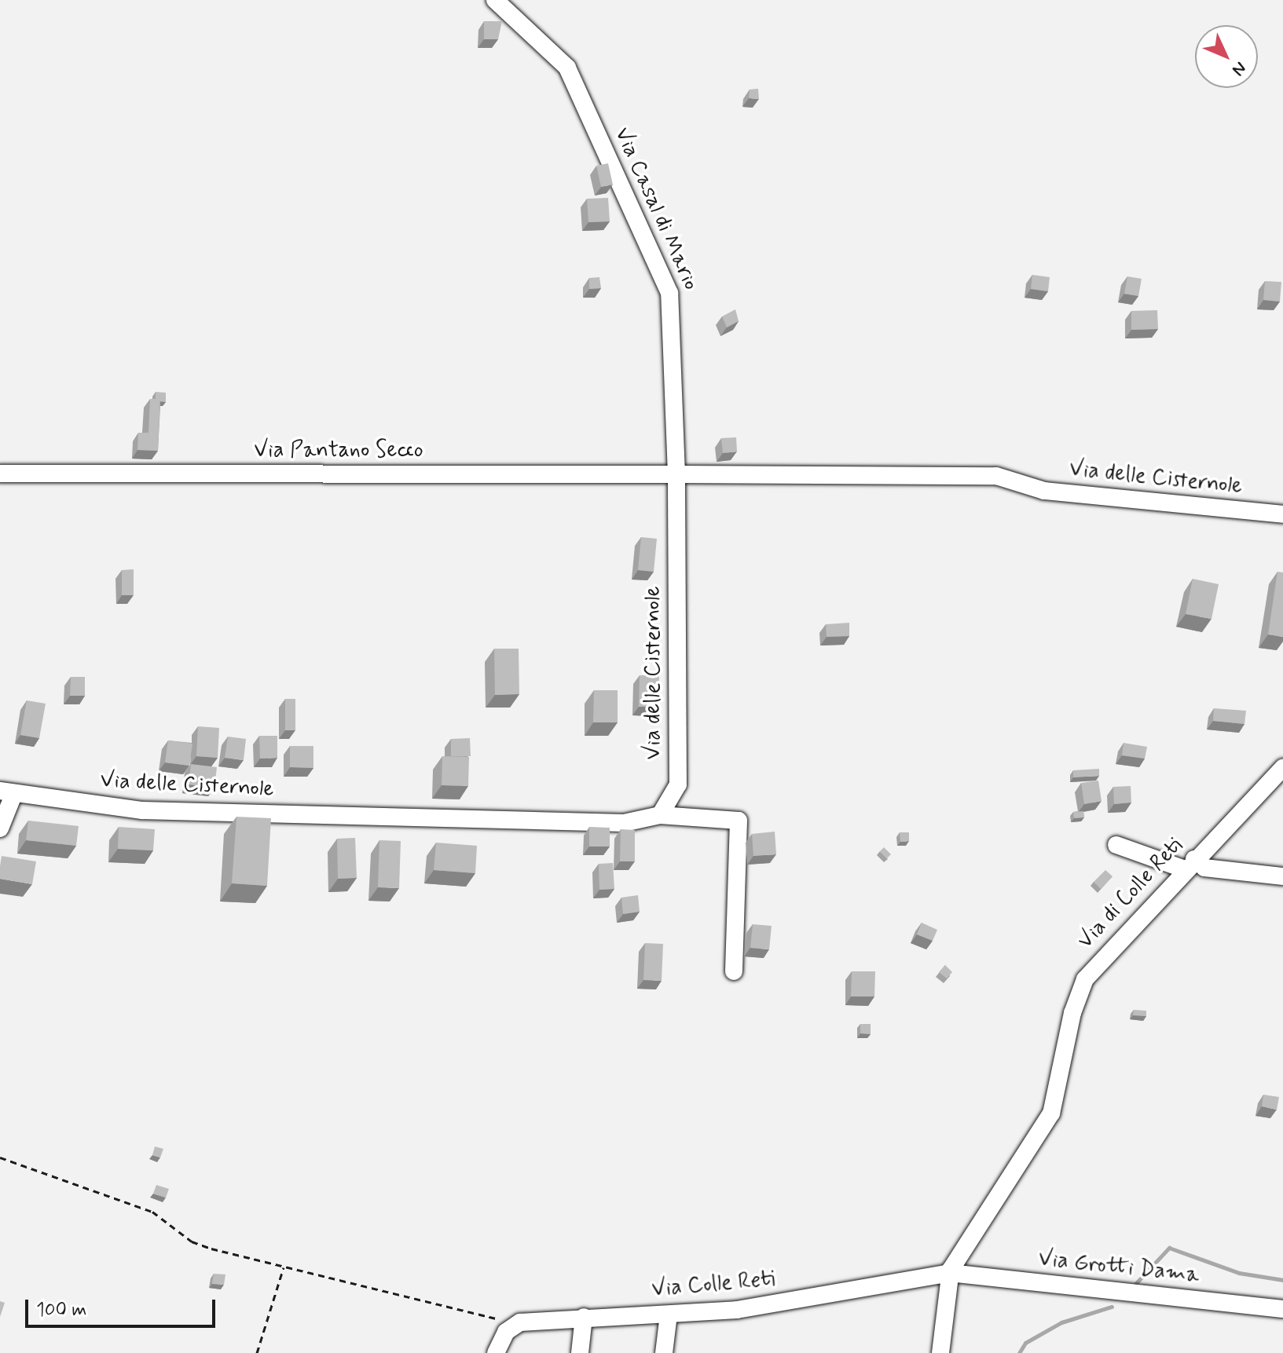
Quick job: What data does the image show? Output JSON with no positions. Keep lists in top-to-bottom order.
{
  "streets": {
    "street": [
      "Via Casal di Mario",
      "Via Pantano Secco",
      "Via delle Cisternole",
      "Via di Colle Reti",
      "Via Grotti Dama",
      "Via Colle Reti"
    ]
  },
  "crossings": [
    ["Via Casal di Mario", "Via Pantano Secco"],
    ["Via Casal di Mario", "Via delle Cisternole"],
    ["Via Pantano Secco", "Via delle Cisternole"],
    ["Via di Colle Reti", "Via Grotti Dama"],
    ["Via di Colle Reti", "Via Colle Reti"],
    ["Via Grotti Dama", "Via Colle Reti"]
  ],
  "scale_bar": "100 m",
  "north": "bottom right"
}
